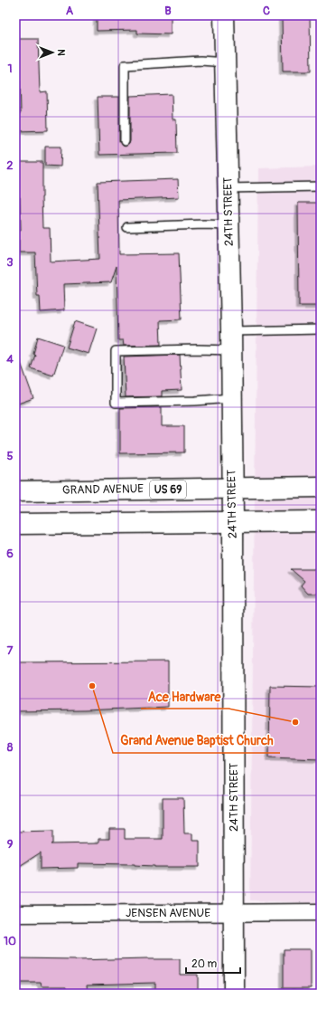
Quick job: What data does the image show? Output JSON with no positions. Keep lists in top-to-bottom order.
{
  "streets": {
    "main road": ["24TH STREET", "GRAND AVENUE", "US 69"],
    "street": ["JENSEN AVENUE"]
  },
  "crossings": [
    ["24TH STREET", "GRAND AVENUE"],
    ["24TH STREET", "JENSEN AVENUE"]
  ],
  "places": ["Grand Avenue Baptist Church", "Ace Hardware"],
  "scale_bar": "20 m",
  "north": "right",
  "grid": {
    "columns": ["A", "B", "C"],
    "rows": [
      "1",
      "2",
      "3",
      "4",
      "5",
      "6",
      "7",
      "8",
      "9",
      "10"
    ]
  }
}
